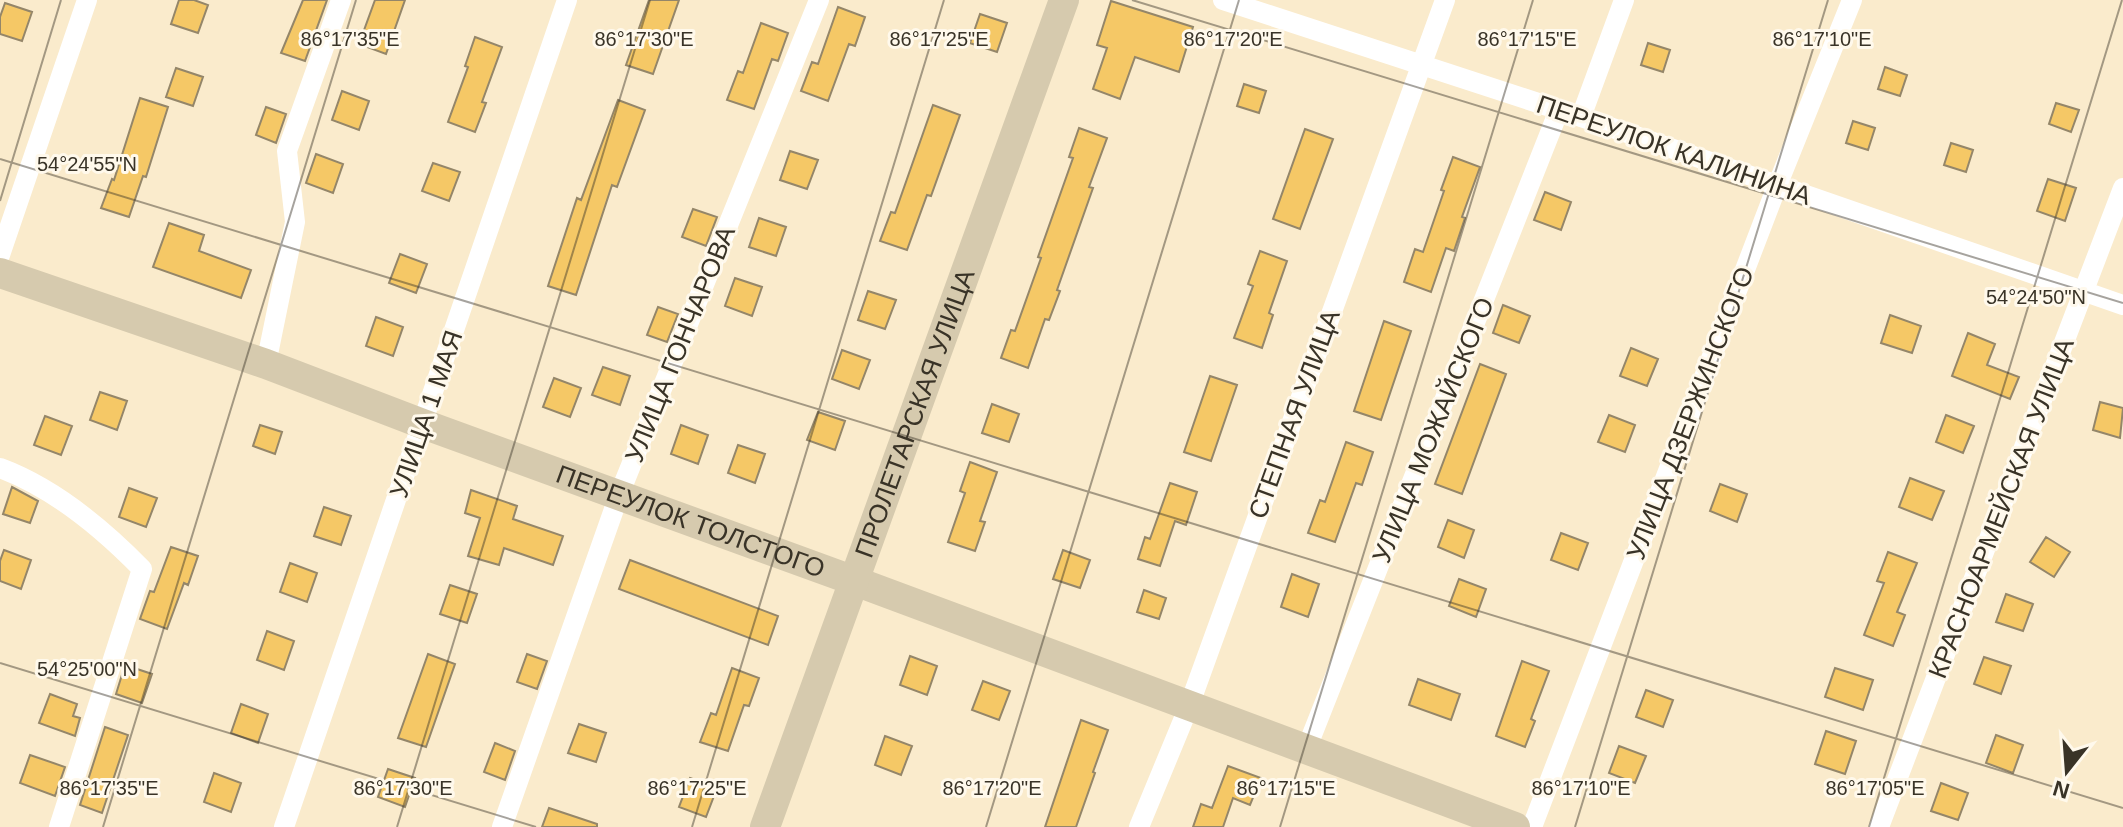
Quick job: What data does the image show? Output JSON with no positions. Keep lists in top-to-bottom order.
{
  "streets": {
    "street": [
      "ПЕРЕУЛОК КАЛИНИНА",
      "УЛИЦА ГОНЧАРОВА",
      "ПРОЛЕТАРСКАЯ УЛИЦА",
      "УЛИЦА ДЗЕРЖИНСКОГО",
      "УЛИЦА 1 МАЯ",
      "СТЕПНАЯ УЛИЦА",
      "УЛИЦА МОЖАЙСКОГО",
      "КРАСНОАРМЕЙСКАЯ УЛИЦА",
      "ПЕРЕУЛОК ТОЛСТОГО"
    ]
  },
  "crossings": [
    ["ПЕРЕУЛОК КАЛИНИНА", "УЛИЦА ДЗЕРЖИНСКОГО"],
    ["ПЕРЕУЛОК КАЛИНИНА", "СТЕПНАЯ УЛИЦА"],
    ["ПЕРЕУЛОК КАЛИНИНА", "УЛИЦА МОЖАЙСКОГО"],
    ["ПЕРЕУЛОК КАЛИНИНА", "КРАСНОАРМЕЙСКАЯ УЛИЦА"],
    ["УЛИЦА ГОНЧАРОВА", "ПЕРЕУЛОК ТОЛСТОГО"],
    ["ПРОЛЕТАРСКАЯ УЛИЦА", "ПЕРЕУЛОК ТОЛСТОГО"],
    ["УЛИЦА 1 МАЯ", "ПЕРЕУЛОК ТОЛСТОГО"],
    ["СТЕПНАЯ УЛИЦА", "ПЕРЕУЛОК ТОЛСТОГО"],
    ["УЛИЦА МОЖАЙСКОГО", "ПЕРЕУЛОК ТОЛСТОГО"]
  ],
  "north": "bottom",
  "coordinates": [
    "86°17'35\"E",
    "86°17'30\"E",
    "86°17'25\"E",
    "86°17'20\"E",
    "86°17'15\"E",
    "86°17'10\"E",
    "54°24'55\"N",
    "54°24'50\"N",
    "54°25'00\"N",
    "86°17'05\"E"
  ]
}
